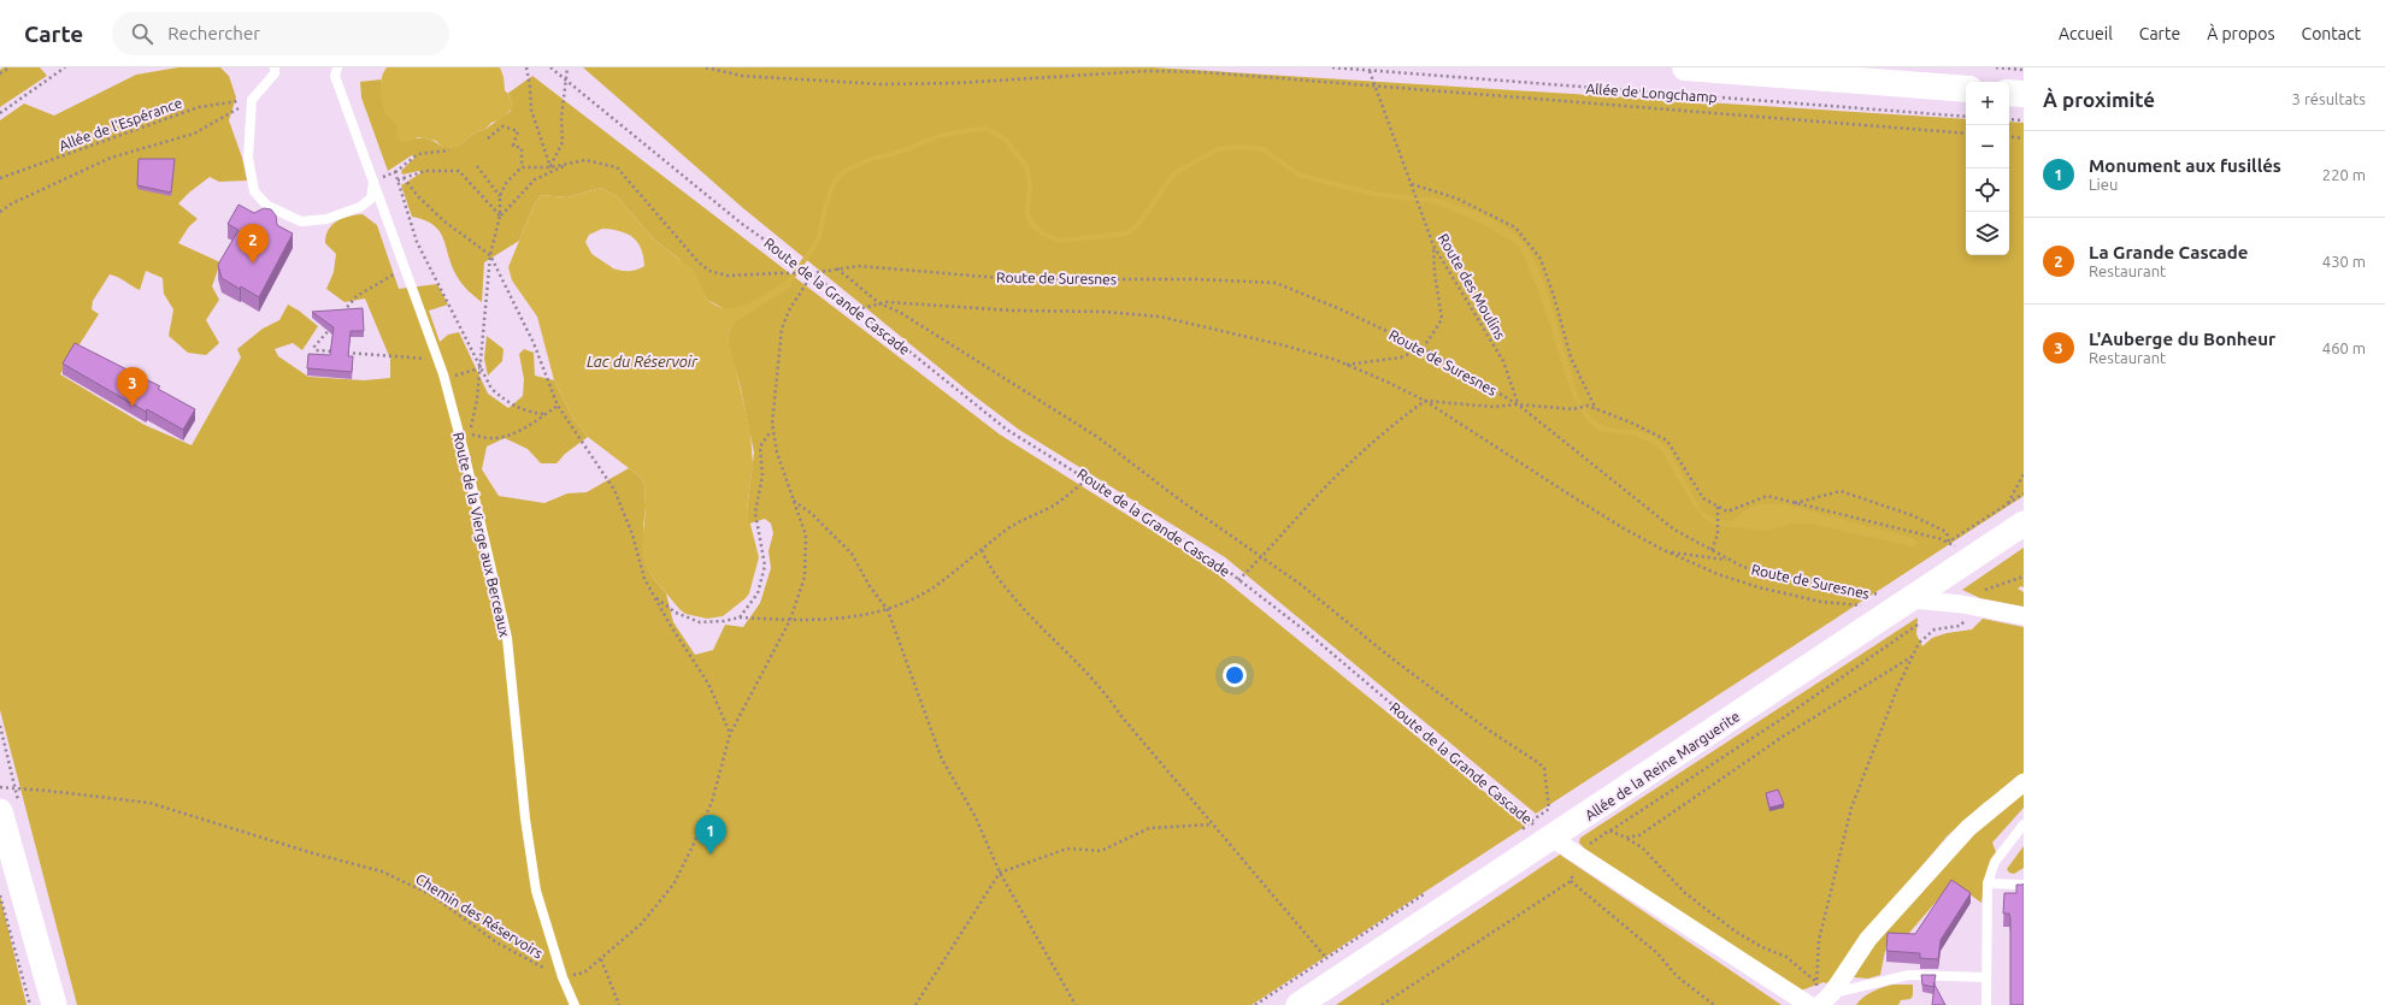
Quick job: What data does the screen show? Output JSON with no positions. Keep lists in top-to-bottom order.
{
  "streets": {
    "main road": ["Allée de Longchamp", "Allée de la Reine Marguerite"],
    "lane": ["Route de la Vierge aux Berceaux"],
    "path": [
      "Allée de l'Espérance",
      "Route de Suresnes",
      "Route des Moulins",
      "Route de la Grande Cascade",
      "Chemin des Réservoirs"
    ]
  },
  "crossings": [
    ["Allée de Longchamp", "Route des Moulins"],
    ["Route de Suresnes", "Route des Moulins"],
    ["Route de Suresnes", "Route de la Grande Cascade"],
    ["Route de Suresnes", "Allée de la Reine Marguerite"],
    ["Route de la Grande Cascade", "Allée de la Reine Marguerite"],
    ["Route de la Vierge aux Berceaux", "Chemin des Réservoirs"]
  ],
  "water": ["Lac du Réservoir"],
  "page": {
    "header": "Carte",
    "search": "Rechercher",
    "nav": [
      "Accueil",
      "Carte",
      "À propos",
      "Contact"
    ],
    "heading": ["À proximité", "3 résultats"],
    "map_buttons": ["+", "−"],
    "list": [
      {
        "mark": "1",
        "name": "Monument aux fusillés",
        "note": "Lieu",
        "value": "220 m"
      },
      {
        "mark": "2",
        "name": "La Grande Cascade",
        "note": "Restaurant",
        "value": "430 m"
      },
      {
        "mark": "3",
        "name": "L'Auberge du Bonheur",
        "note": "Restaurant",
        "value": "460 m"
      }
    ],
    "pins": ["2", "3", "1"]
  }
}
